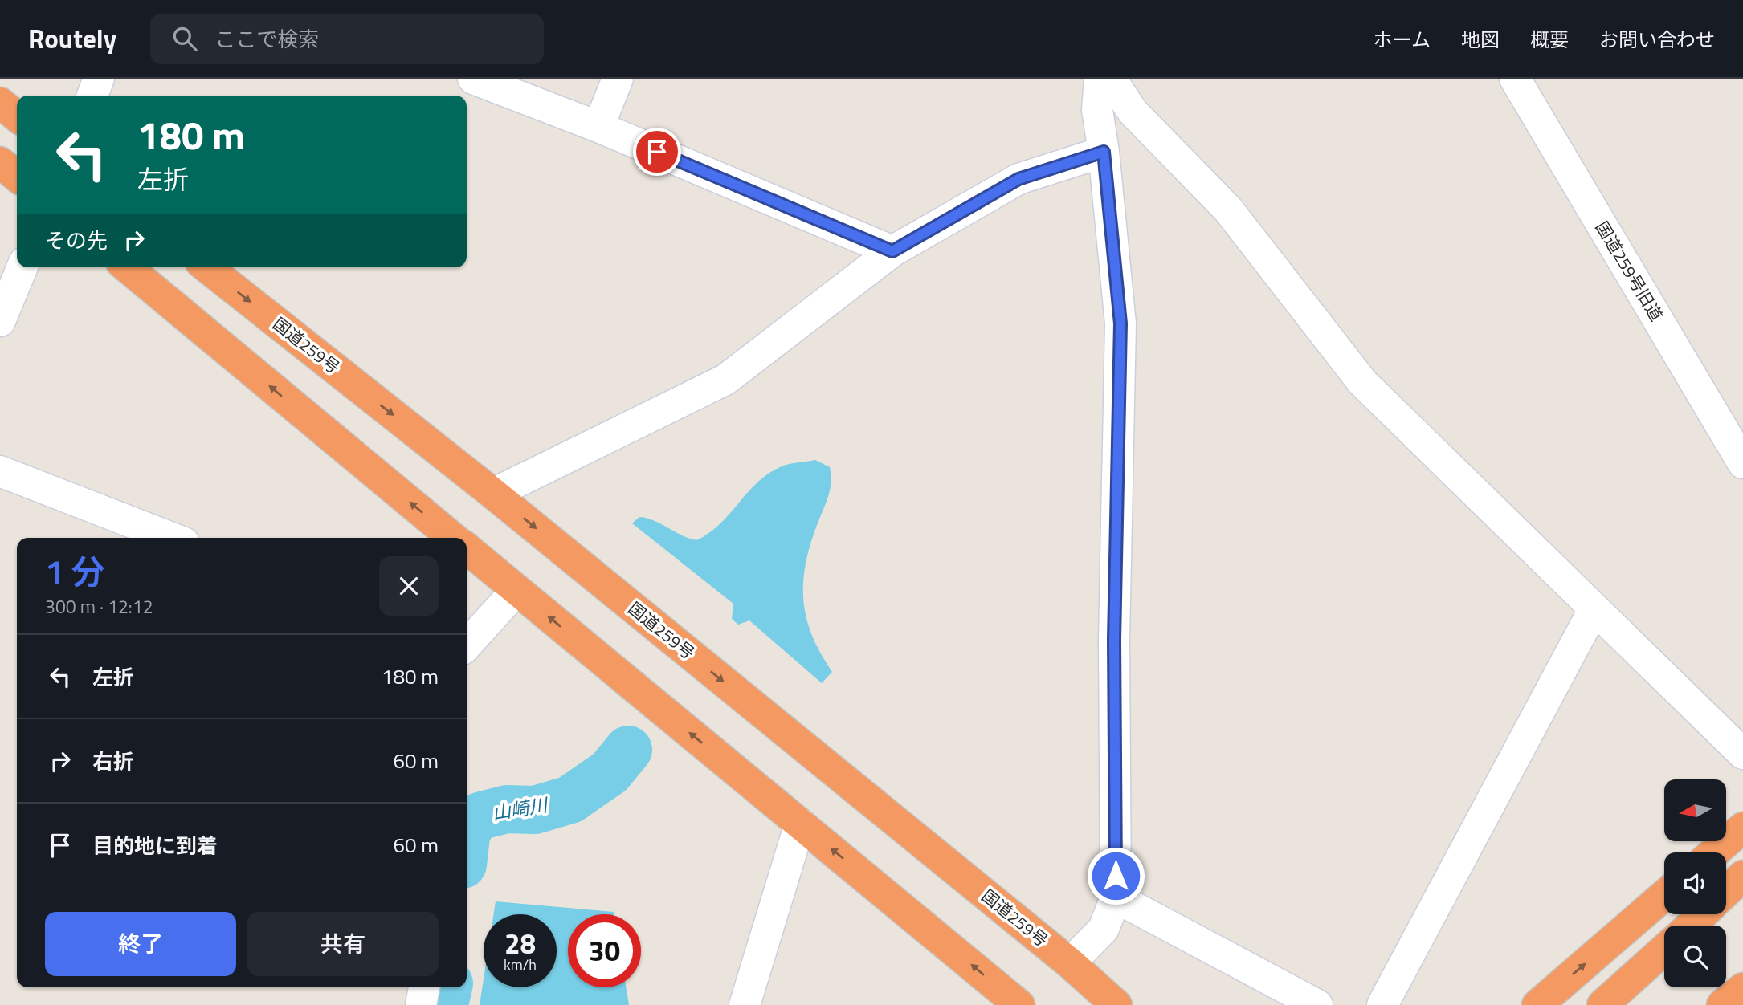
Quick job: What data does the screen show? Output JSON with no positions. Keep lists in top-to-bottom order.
{
  "streets": {
    "highway": ["国道259号"],
    "street": ["国道259号旧道"]
  },
  "water": ["山崎川"],
  "north": "left",
  "page": {
    "header": "Routely",
    "search": "ここで検索",
    "nav": [
      "ホーム",
      "地図",
      "概要",
      "お問い合わせ"
    ],
    "turn": ["180 m", "左折"],
    "then": "その先",
    "heading": ["1 分", "300 m · 12:12"],
    "list": [
      {
        "name": "左折",
        "value": "180 m"
      },
      {
        "name": "右折",
        "value": "60 m"
      },
      {
        "name": "目的地に到着",
        "value": "60 m"
      }
    ],
    "buttons": ["終了", "共有"],
    "speed": "28 km/h",
    "limit": "30"
  }
}
